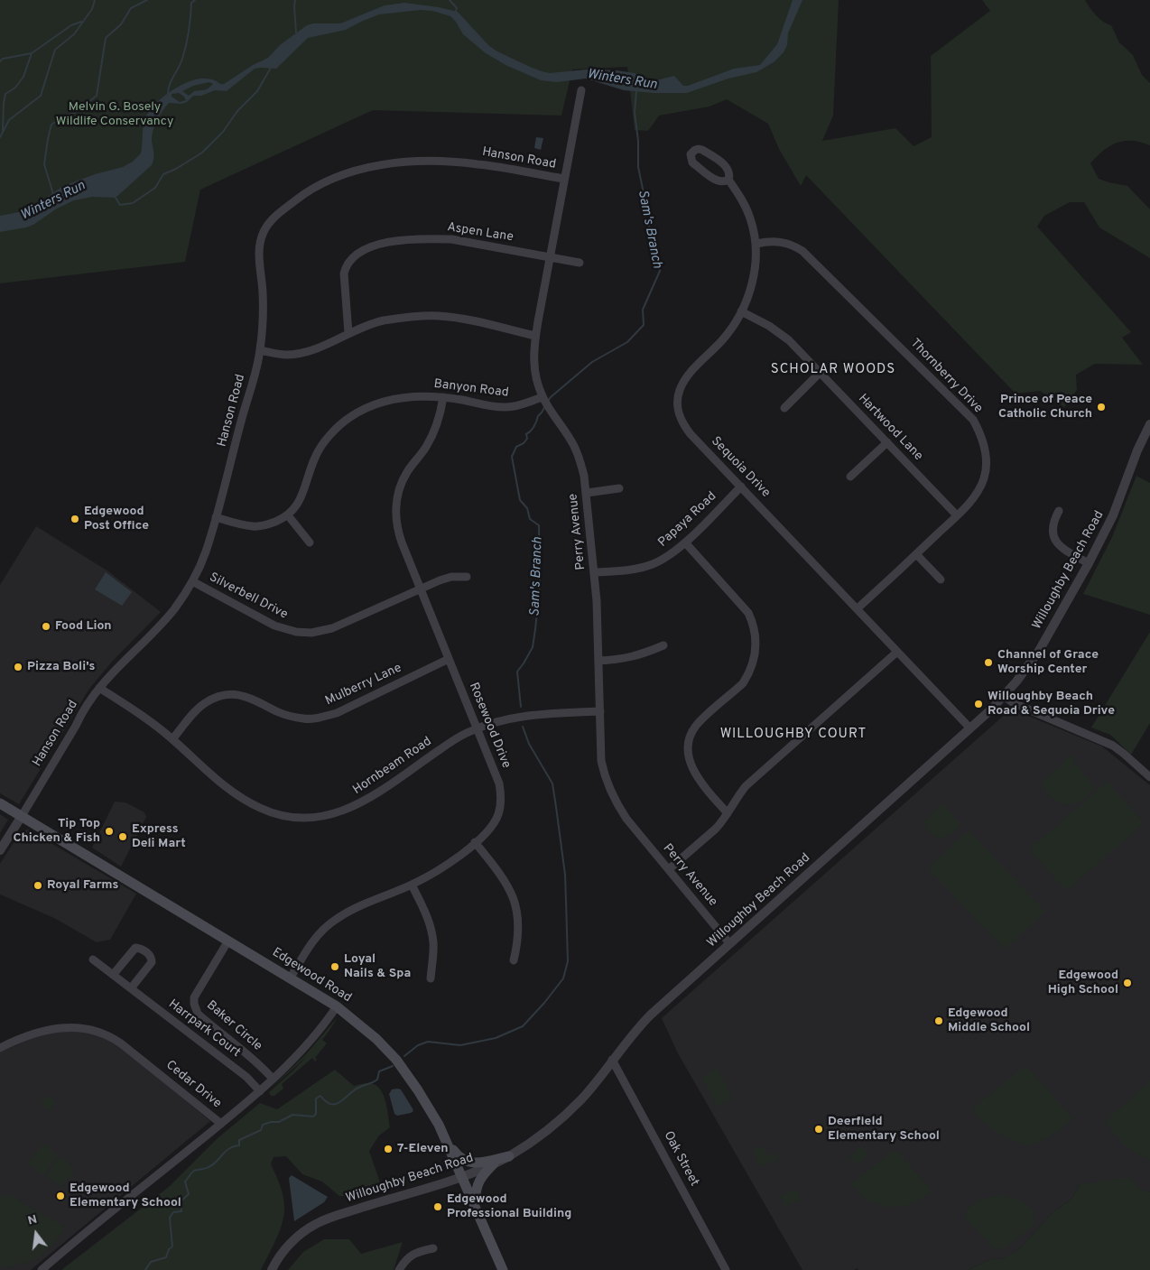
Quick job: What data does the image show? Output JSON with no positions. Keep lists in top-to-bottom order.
{
  "streets": {
    "main road": ["Edgewood Road"],
    "street": [
      "Hanson Road",
      "Aspen Lane",
      "Thornberry Drive",
      "Banyon Road",
      "Hartwood Lane",
      "Sequoia Drive",
      "Papaya Road",
      "Perry Avenue",
      "Willoughby Beach Road",
      "Silverbell Drive",
      "Mulberry Lane",
      "Rosewood Drive",
      "Hornbeam Road",
      "Baker Circle",
      "Harrpark Court",
      "Cedar Drive",
      "Oak Street"
    ]
  },
  "crossings": [
    ["Hanson Road", "Banyon Road"],
    ["Hanson Road", "Perry Avenue"],
    ["Hanson Road", "Silverbell Drive"],
    ["Hanson Road", "Hornbeam Road"],
    ["Hanson Road", "Edgewood Road"],
    ["Aspen Lane", "Perry Avenue"],
    ["Thornberry Drive", "Hartwood Lane"],
    ["Thornberry Drive", "Sequoia Drive"],
    ["Banyon Road", "Perry Avenue"],
    ["Banyon Road", "Rosewood Drive"],
    ["Hartwood Lane", "Sequoia Drive"],
    ["Sequoia Drive", "Papaya Road"],
    ["Sequoia Drive", "Willoughby Beach Road"],
    ["Papaya Road", "Perry Avenue"],
    ["Perry Avenue", "Willoughby Beach Road"],
    ["Perry Avenue", "Hornbeam Road"],
    ["Willoughby Beach Road", "Edgewood Road"],
    ["Willoughby Beach Road", "Oak Street"],
    ["Silverbell Drive", "Rosewood Drive"],
    ["Mulberry Lane", "Rosewood Drive"],
    ["Mulberry Lane", "Hornbeam Road"],
    ["Rosewood Drive", "Hornbeam Road"],
    ["Rosewood Drive", "Edgewood Road"],
    ["Edgewood Road", "Baker Circle"],
    ["Edgewood Road", "Cedar Drive"],
    ["Baker Circle", "Cedar Drive"],
    ["Harrpark Court", "Cedar Drive"]
  ],
  "districts": ["SCHOLAR WOODS", "WILLOUGHBY COURT"],
  "water": ["Winters Run", "Sam's Branch"],
  "parks": ["Melvin G. Bosely Wildlife Conservancy"],
  "places": [
    "Prince of Peace Catholic Church",
    "Edgewood Post Office",
    "Food Lion",
    "Channel of Grace Worship Center",
    "Pizza Boli's",
    "Willoughby Beach Road & Sequoia Drive",
    "Tip Top Chicken & Fish",
    "Express Deli Mart",
    "Royal Farms",
    "Loyal Nails & Spa",
    "Edgewood High School",
    "Edgewood Middle School",
    "Deerfield Elementary School",
    "7-Eleven",
    "Edgewood Elementary School",
    "Edgewood Professional Building"
  ],
  "north": "top"
}
